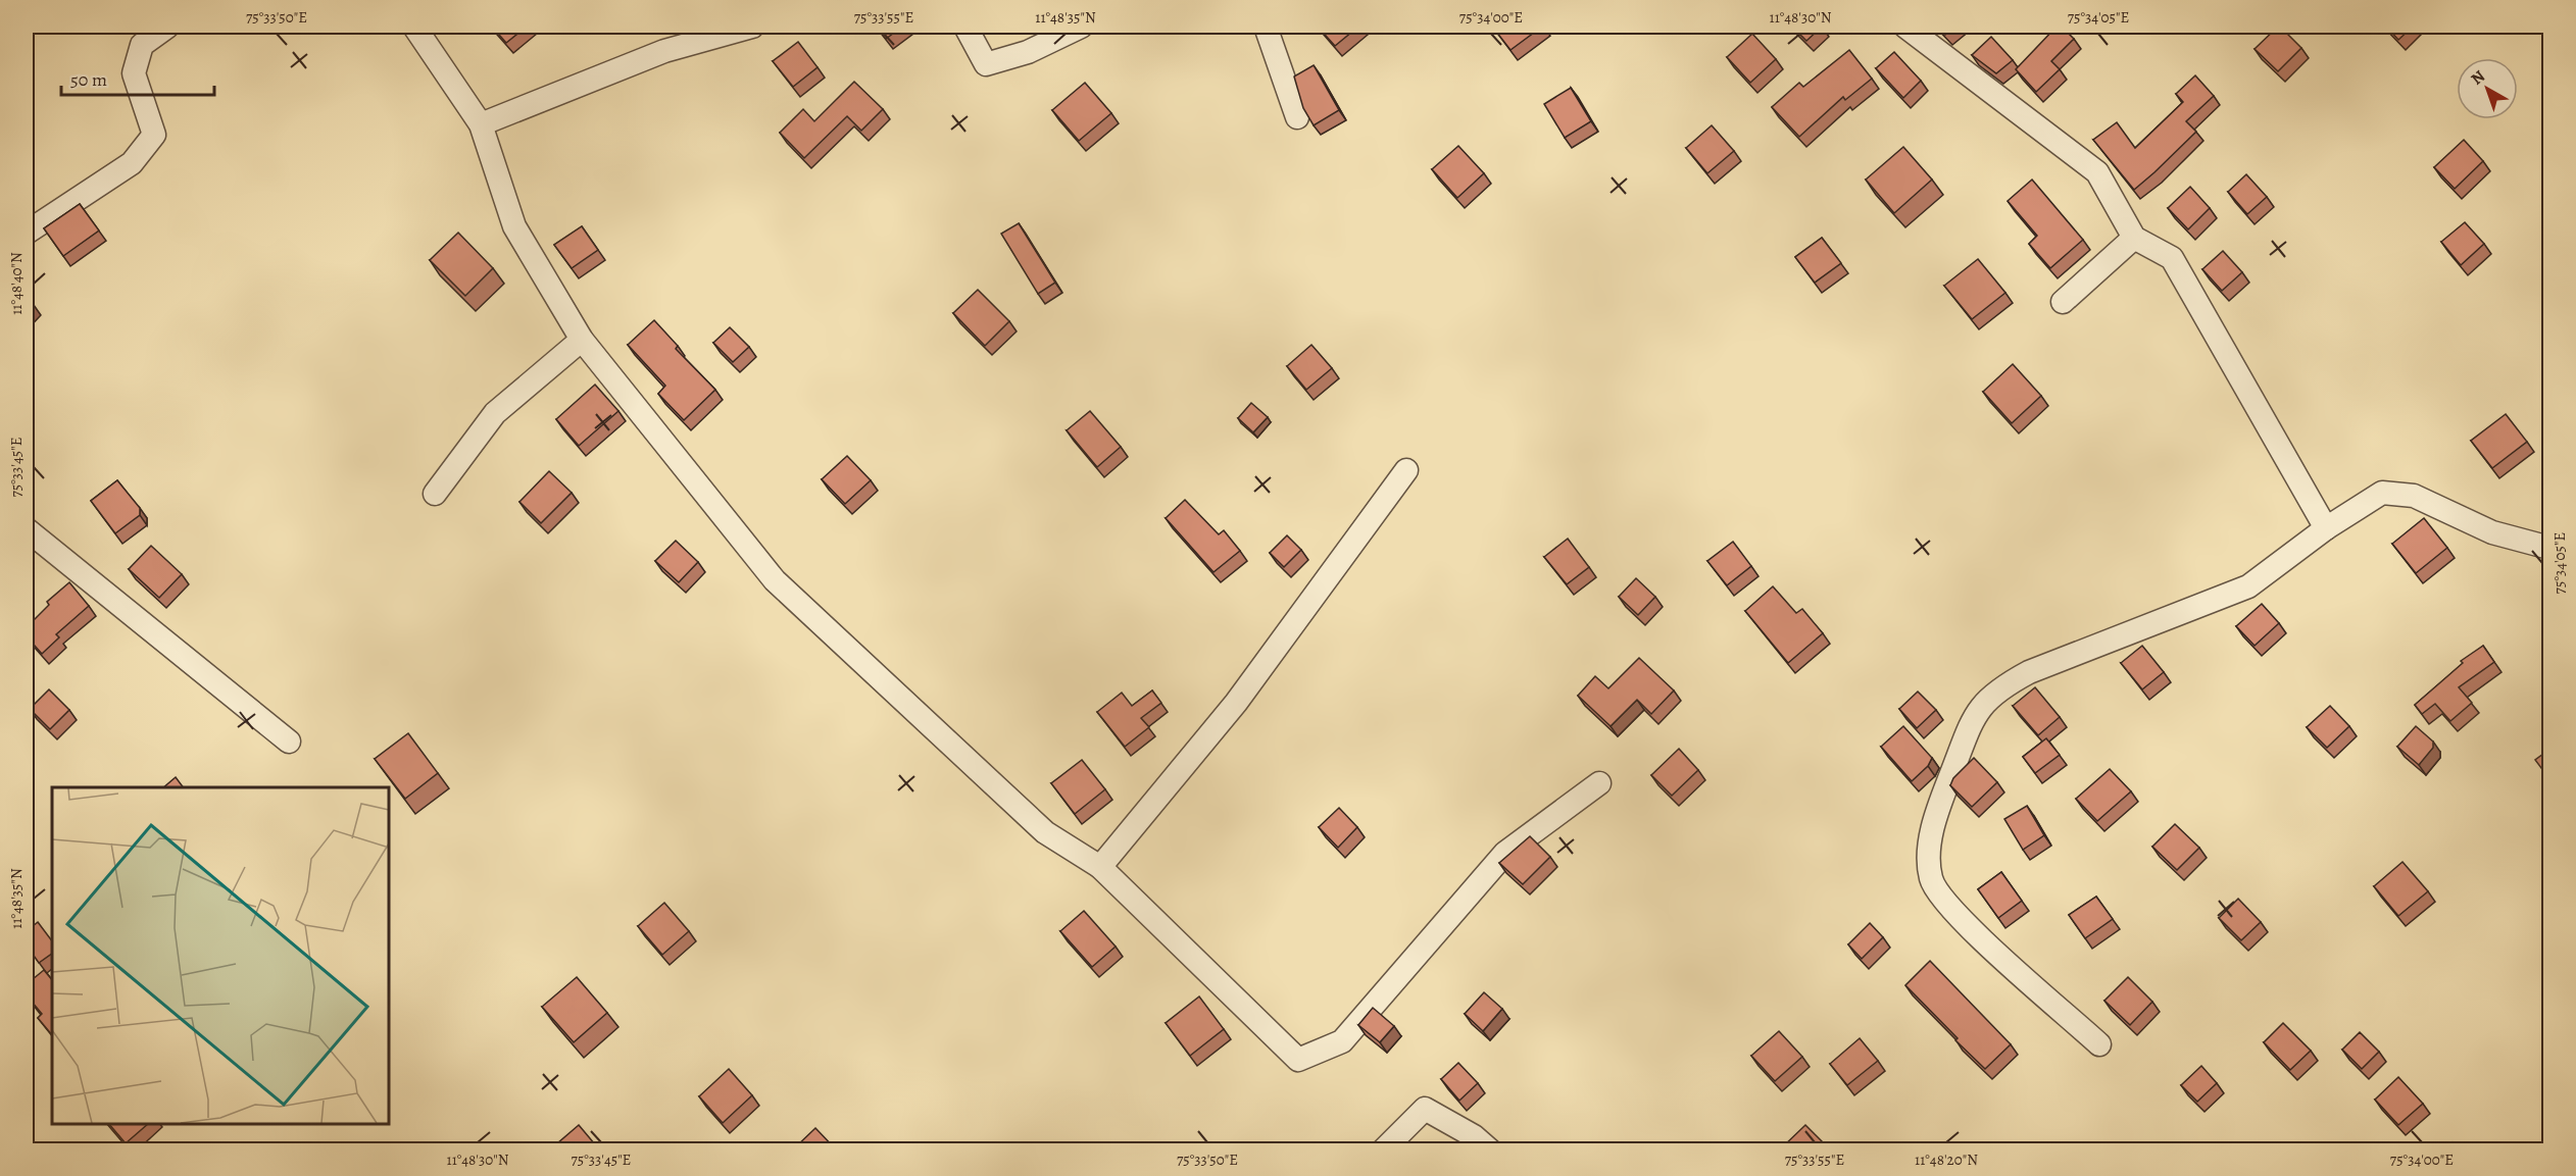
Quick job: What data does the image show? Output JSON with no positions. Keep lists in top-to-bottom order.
{
  "scale_bar": "50 m",
  "north": "top left",
  "coordinates": [
    "75°33'50\"E",
    "75°33'55\"E",
    "11°48'35\"N",
    "75°34'00\"E",
    "11°48'30\"N",
    "75°34'05\"E",
    "11°48'40\"N",
    "75°33'45\"E",
    "11°48'20\"N"
  ]
}
